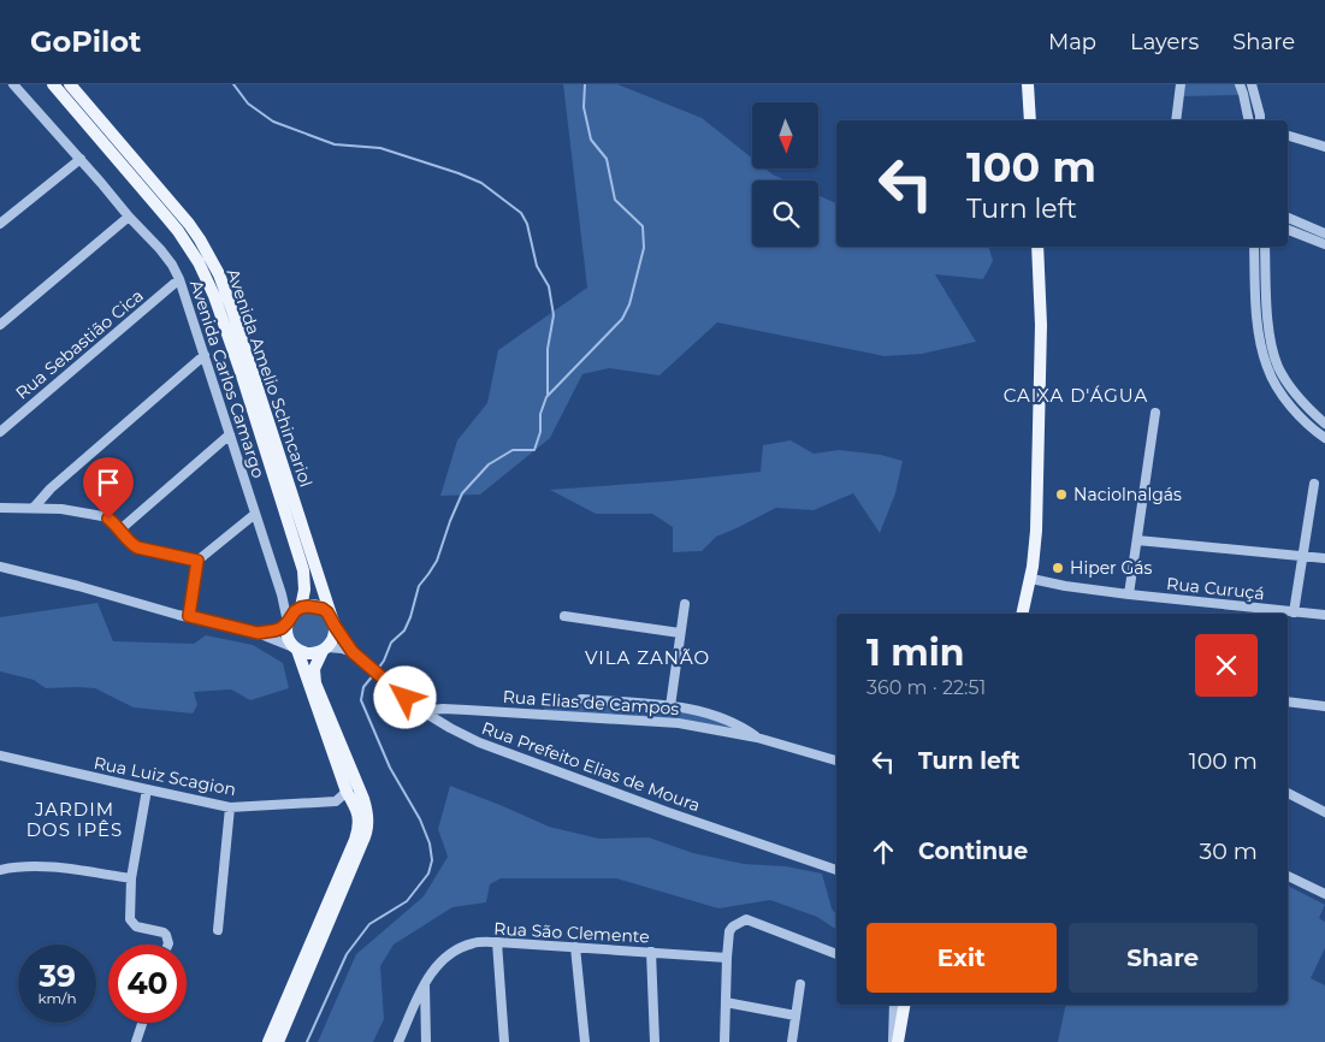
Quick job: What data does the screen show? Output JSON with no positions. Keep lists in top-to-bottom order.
{
  "streets": {
    "main road": ["Avenida Amelio Schincariol"],
    "street": [
      "Rua Sebastião Cica",
      "Avenida Carlos Camargo",
      "Rua Curuçá",
      "Rua Elias de Campos",
      "Rua Prefeito Elias de Moura",
      "Rua Luiz Scagion",
      "Rua São Clemente"
    ]
  },
  "crossings": [
    ["Rua Sebastião Cica", "Avenida Carlos Camargo"],
    ["Avenida Amelio Schincariol", "Avenida Carlos Camargo"],
    ["Avenida Amelio Schincariol", "Rua Prefeito Elias de Moura"],
    ["Avenida Carlos Camargo", "Rua Prefeito Elias de Moura"],
    ["Rua Elias de Campos", "Rua Prefeito Elias de Moura"]
  ],
  "districts": ["CAIXA D'ÁGUA", "VILA ZANÃO", "JARDIM DOS IPÊS"],
  "places": ["Naciolnalgás", "Hiper Gás"],
  "north": "bottom",
  "page": {
    "header": "GoPilot",
    "nav": ["Map", "Layers", "Share"],
    "turn": ["100 m", "Turn left"],
    "heading": ["1 min", "360 m · 22:51"],
    "list": [
      {
        "name": "Turn left",
        "value": "100 m"
      },
      {
        "name": "Continue",
        "value": "30 m"
      }
    ],
    "buttons": ["Exit", "Share"],
    "speed": "39 km/h",
    "limit": "40"
  }
}
